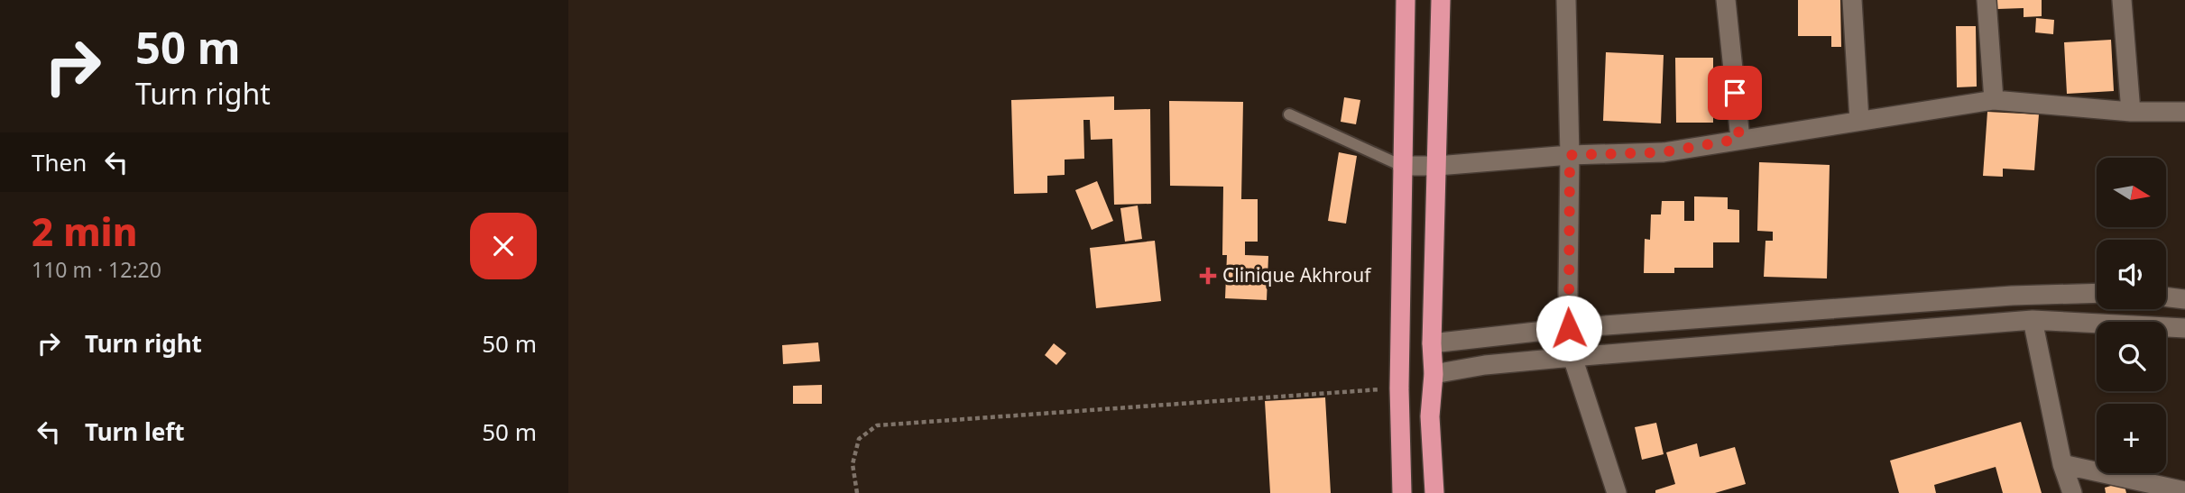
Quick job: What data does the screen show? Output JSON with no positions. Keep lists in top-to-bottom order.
{
  "places": {
    "health": ["Clinique Akhrouf"]
  },
  "north": "right",
  "page": {
    "turn": ["50 m", "Turn right"],
    "then": "Then",
    "map_buttons": "+",
    "heading": ["2 min", "110 m · 12:20"],
    "list": [
      {
        "name": "Turn right",
        "value": "50 m"
      },
      {
        "name": "Turn left",
        "value": "50 m"
      }
    ]
  }
}
